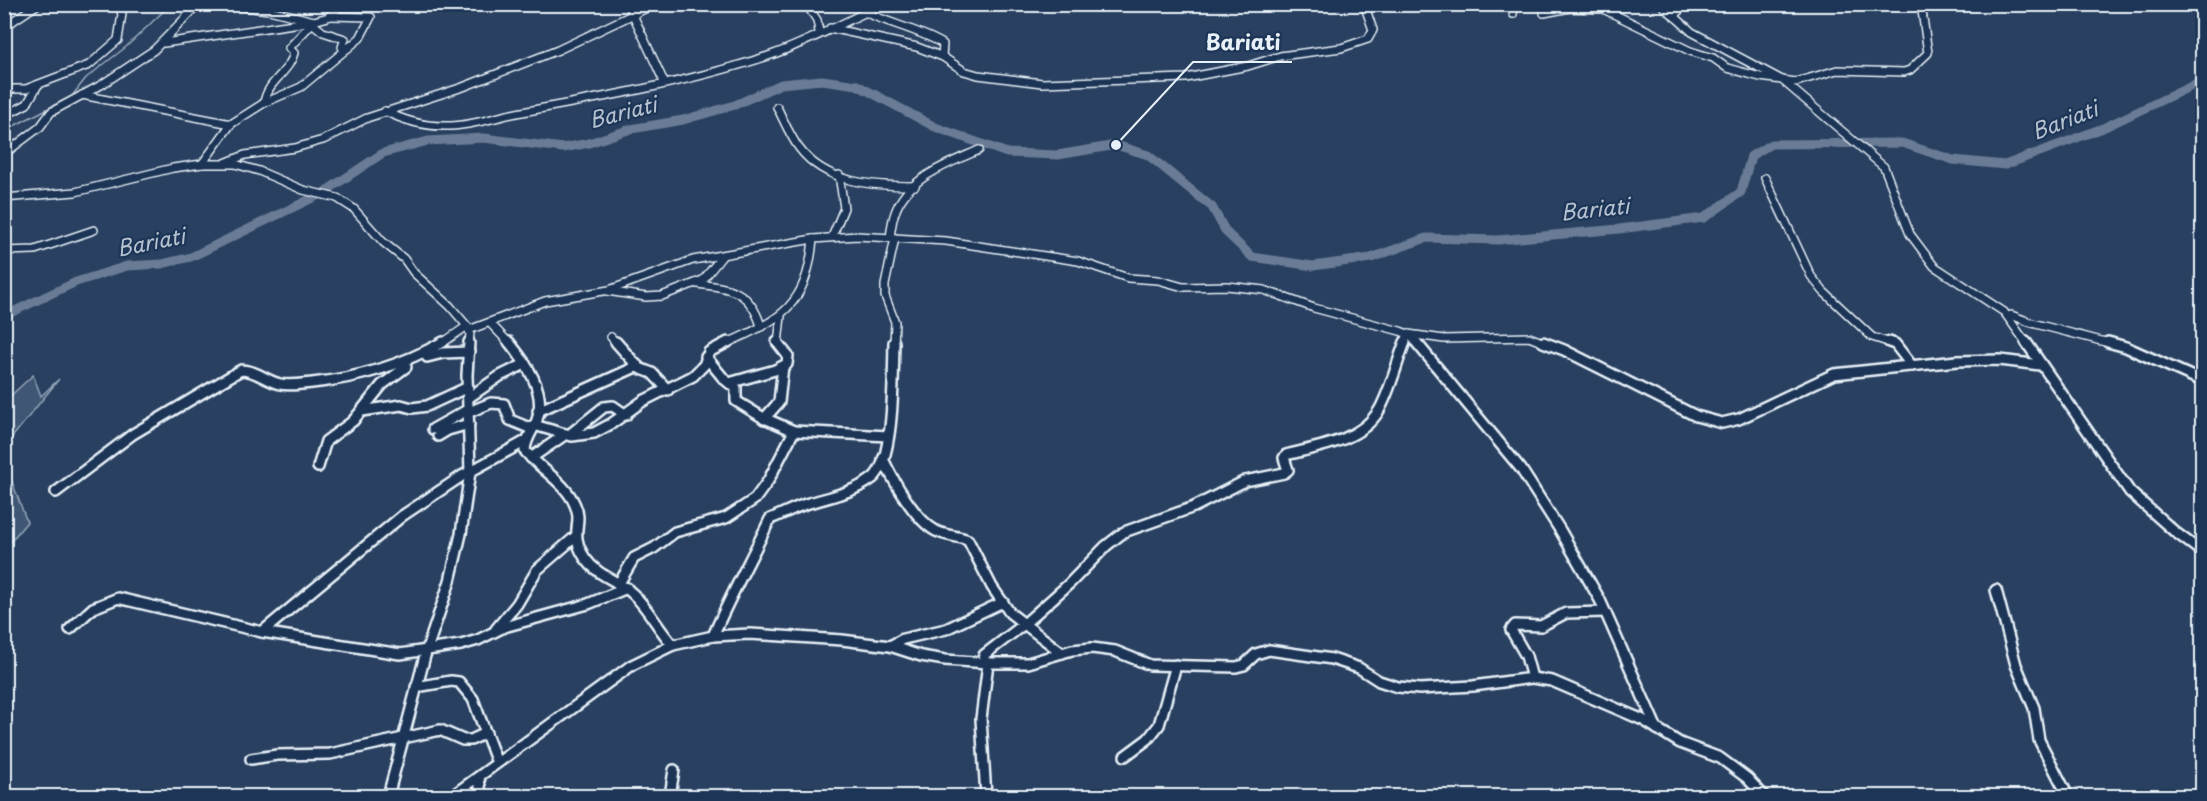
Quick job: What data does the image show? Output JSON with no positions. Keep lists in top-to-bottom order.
{
  "water": ["Bariati"],
  "places": ["Bariati"]
}
